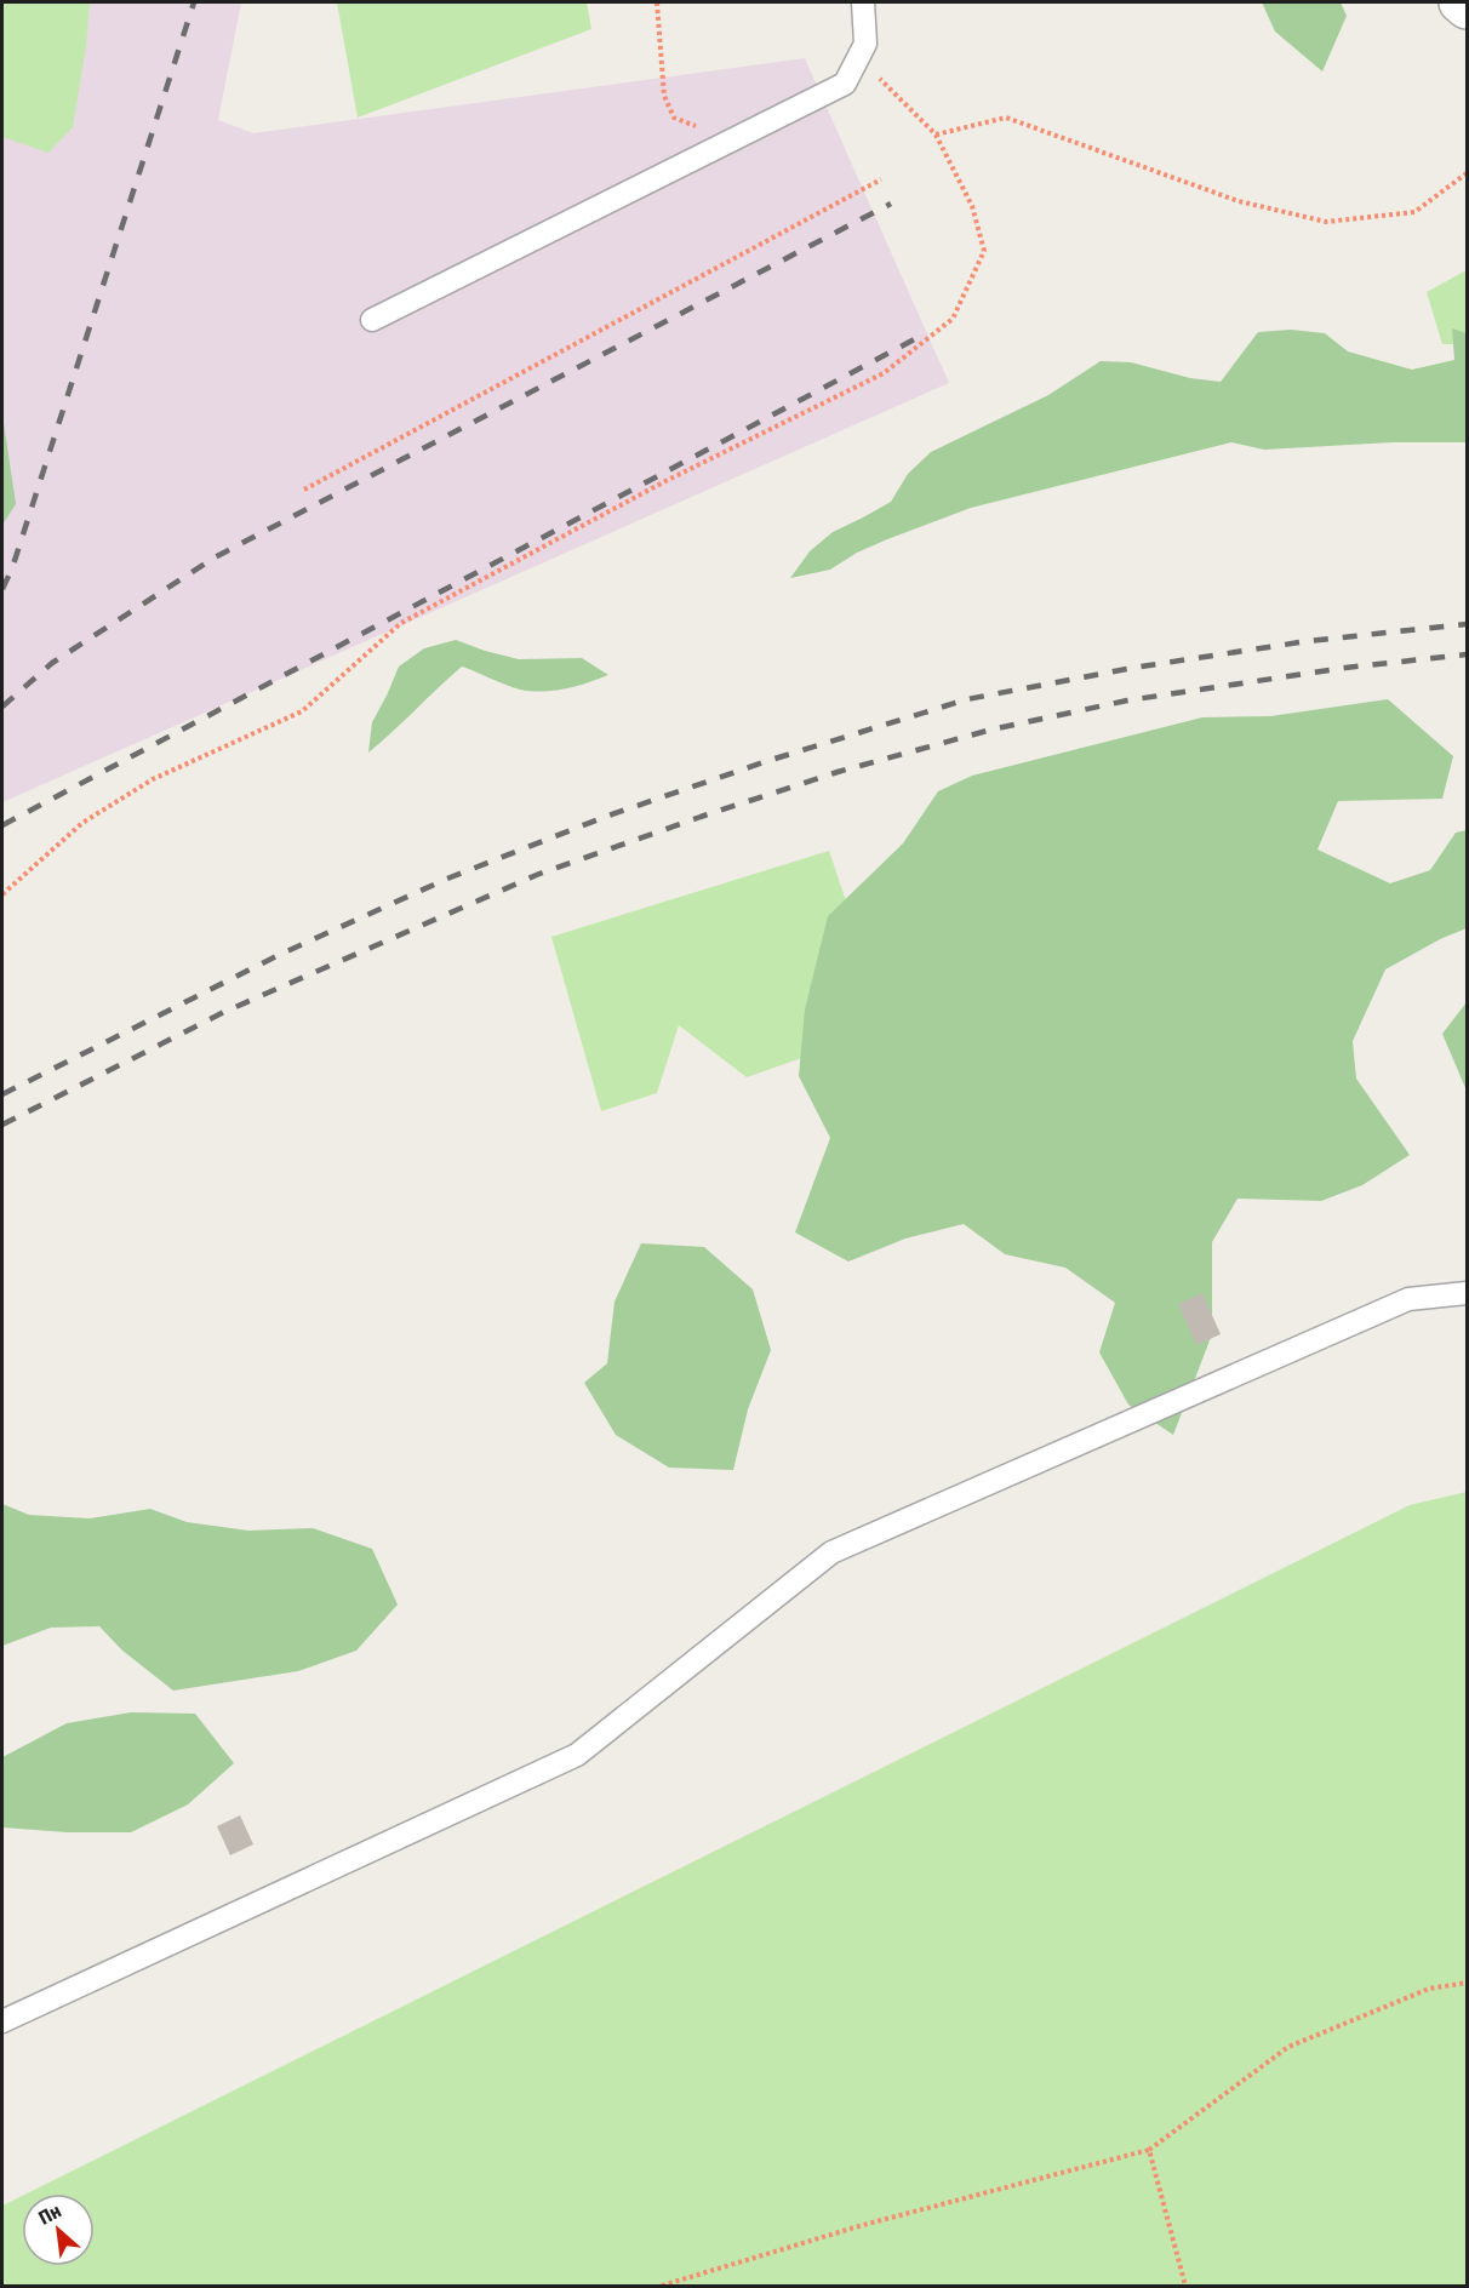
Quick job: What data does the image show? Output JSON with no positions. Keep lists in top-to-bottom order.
{
  "north": "top left"
}
